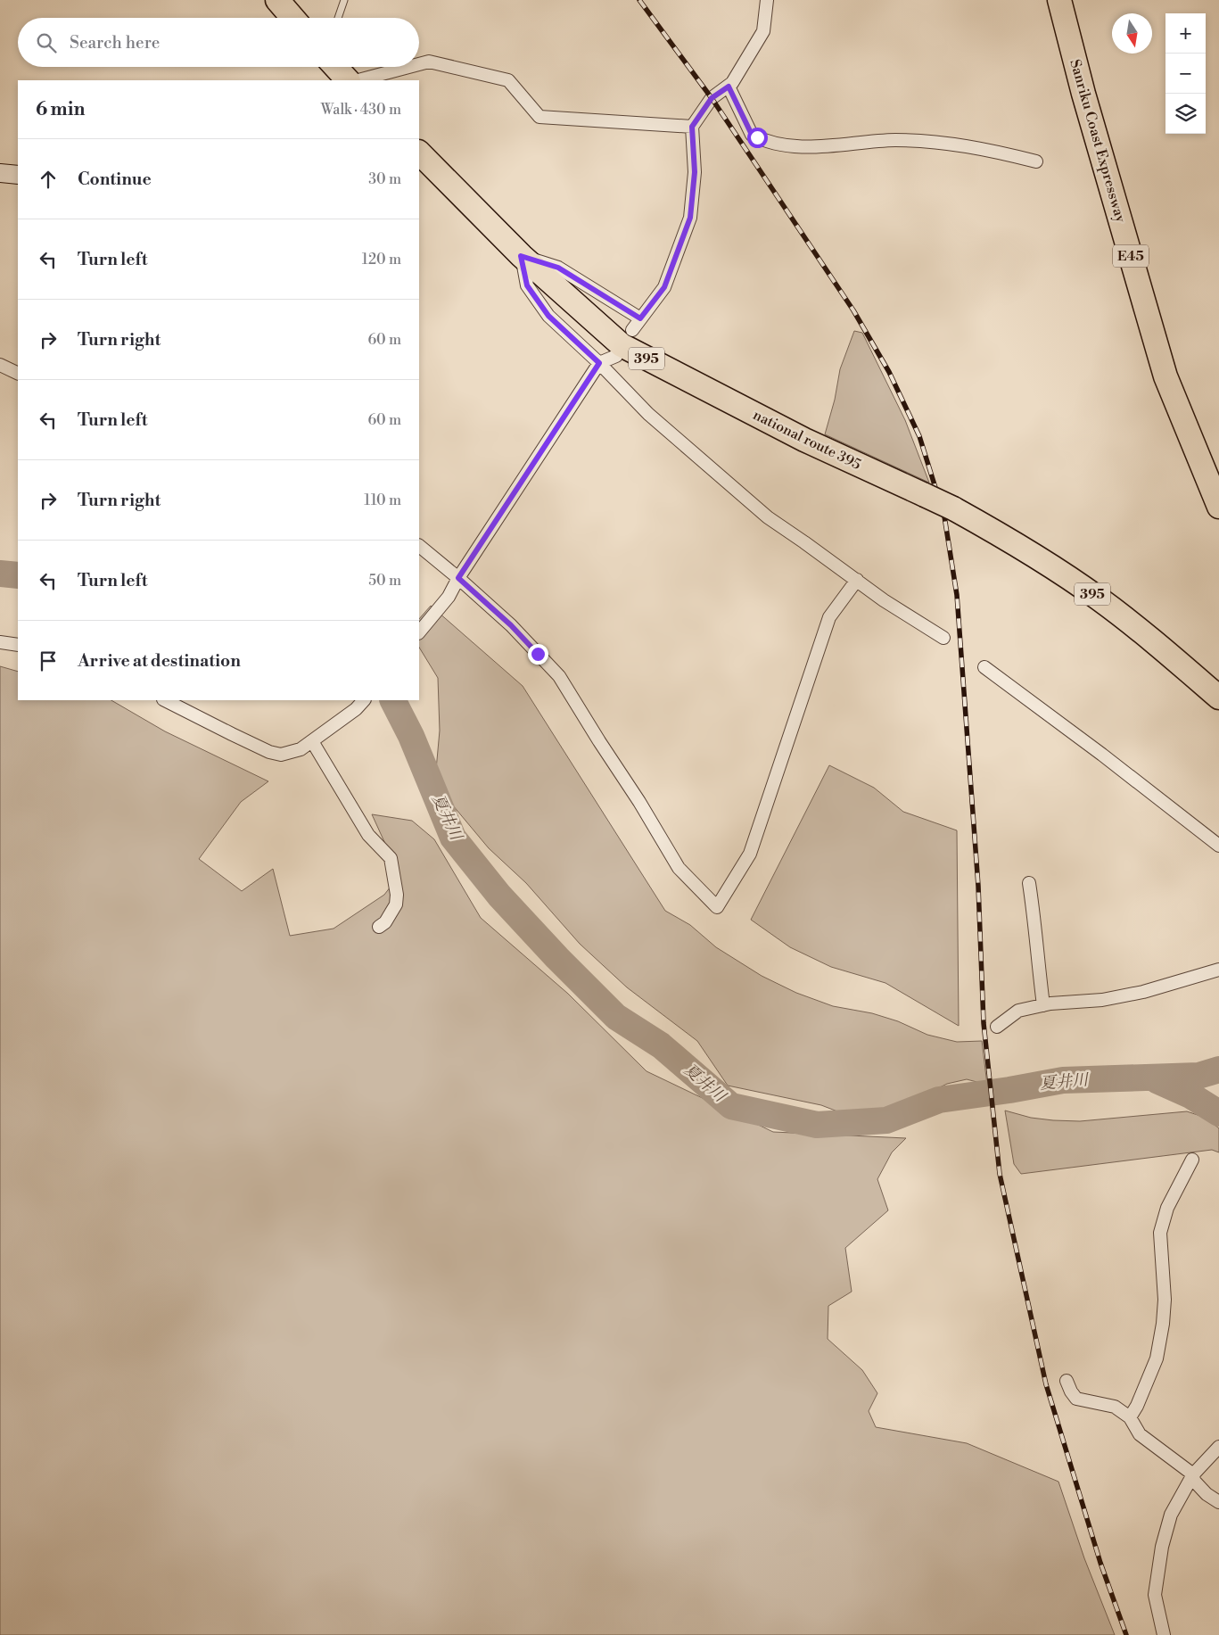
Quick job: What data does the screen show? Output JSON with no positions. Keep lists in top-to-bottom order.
{
  "streets": {
    "highway": [
      "Sanriku Coast Expressway",
      "E45",
      "395",
      "national route 395"
    ]
  },
  "water": ["夏井川"],
  "north": "bottom",
  "page": {
    "map_buttons": ["+", "−"],
    "search": "Search here",
    "heading": ["6 min", "Walk · 430 m"],
    "list": [
      ["Continue", "30 m"],
      ["Turn left", "120 m"],
      ["Turn right", "60 m"],
      ["Turn left", "60 m"],
      ["Turn right", "110 m"],
      ["Turn left", "50 m"],
      "Arrive at destination"
    ]
  }
}
